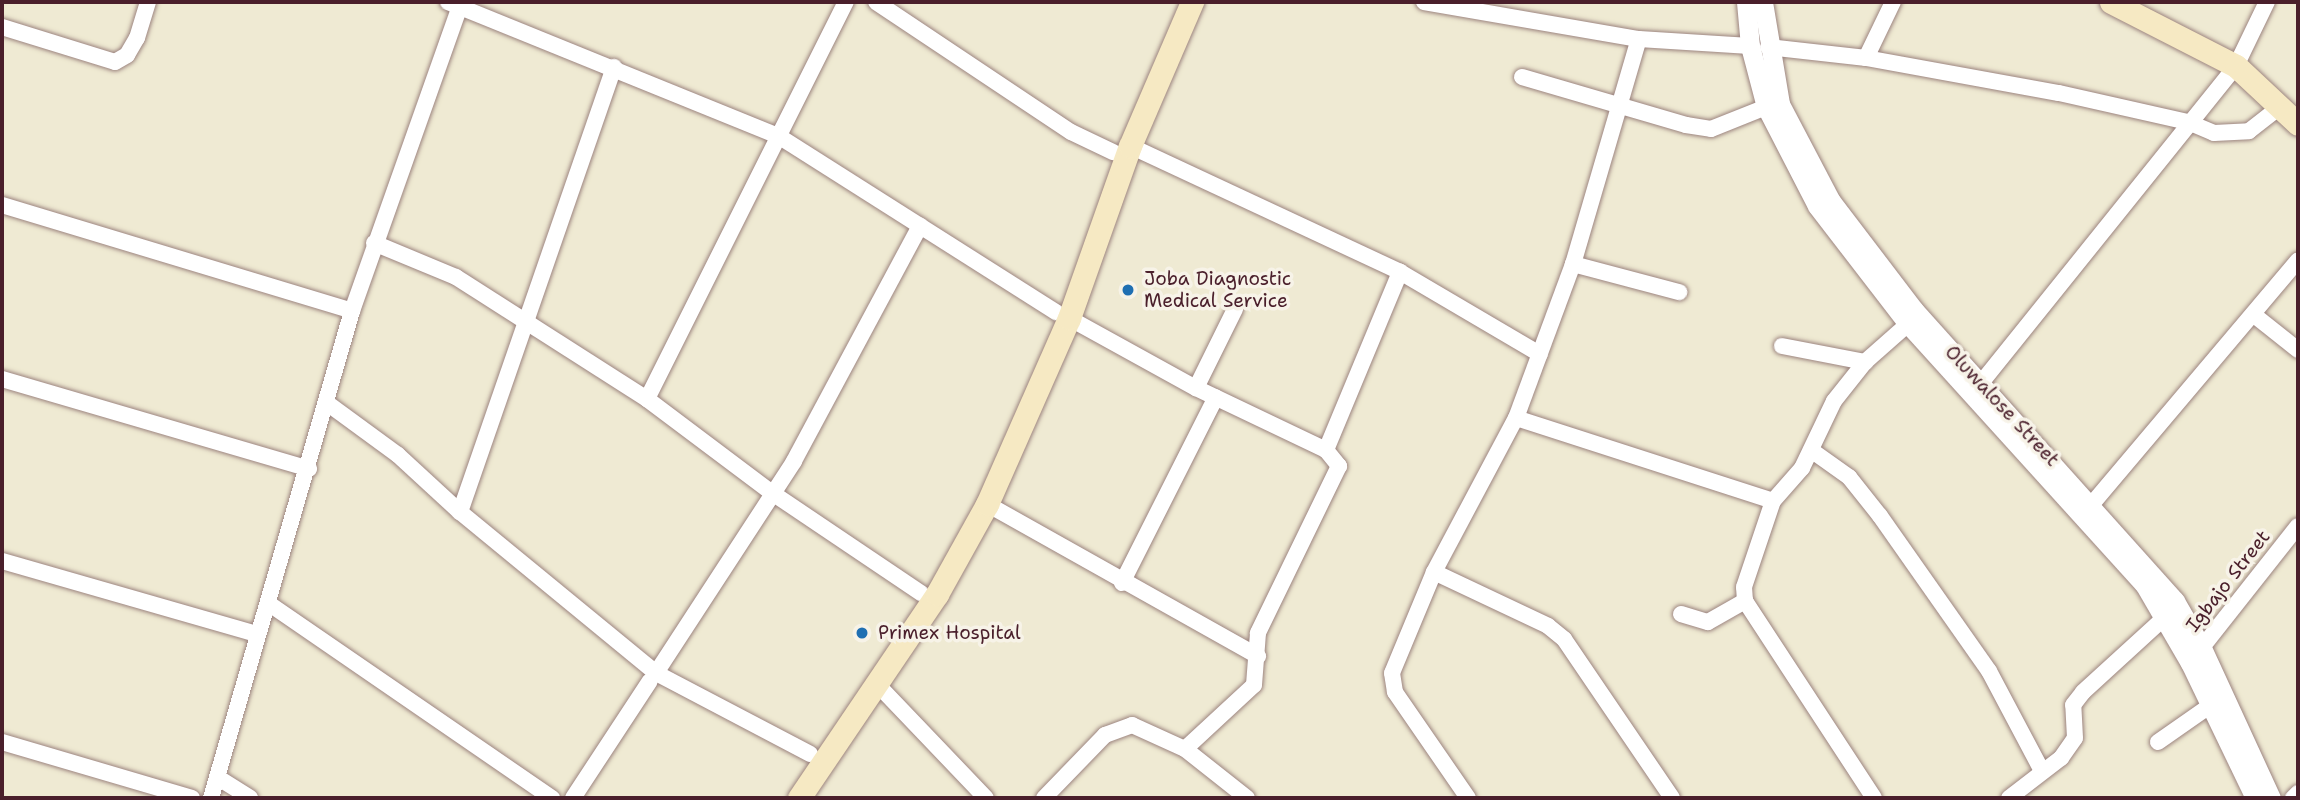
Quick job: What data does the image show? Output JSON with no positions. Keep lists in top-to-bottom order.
{
  "streets": {
    "street": ["Oluwalose Street", "Igbajo Street"]
  },
  "crossings": [
    ["Oluwalose Street", "Igbajo Street"]
  ],
  "places": ["Joba Diagnostic Medical Service", "Primex Hospital"]
}
